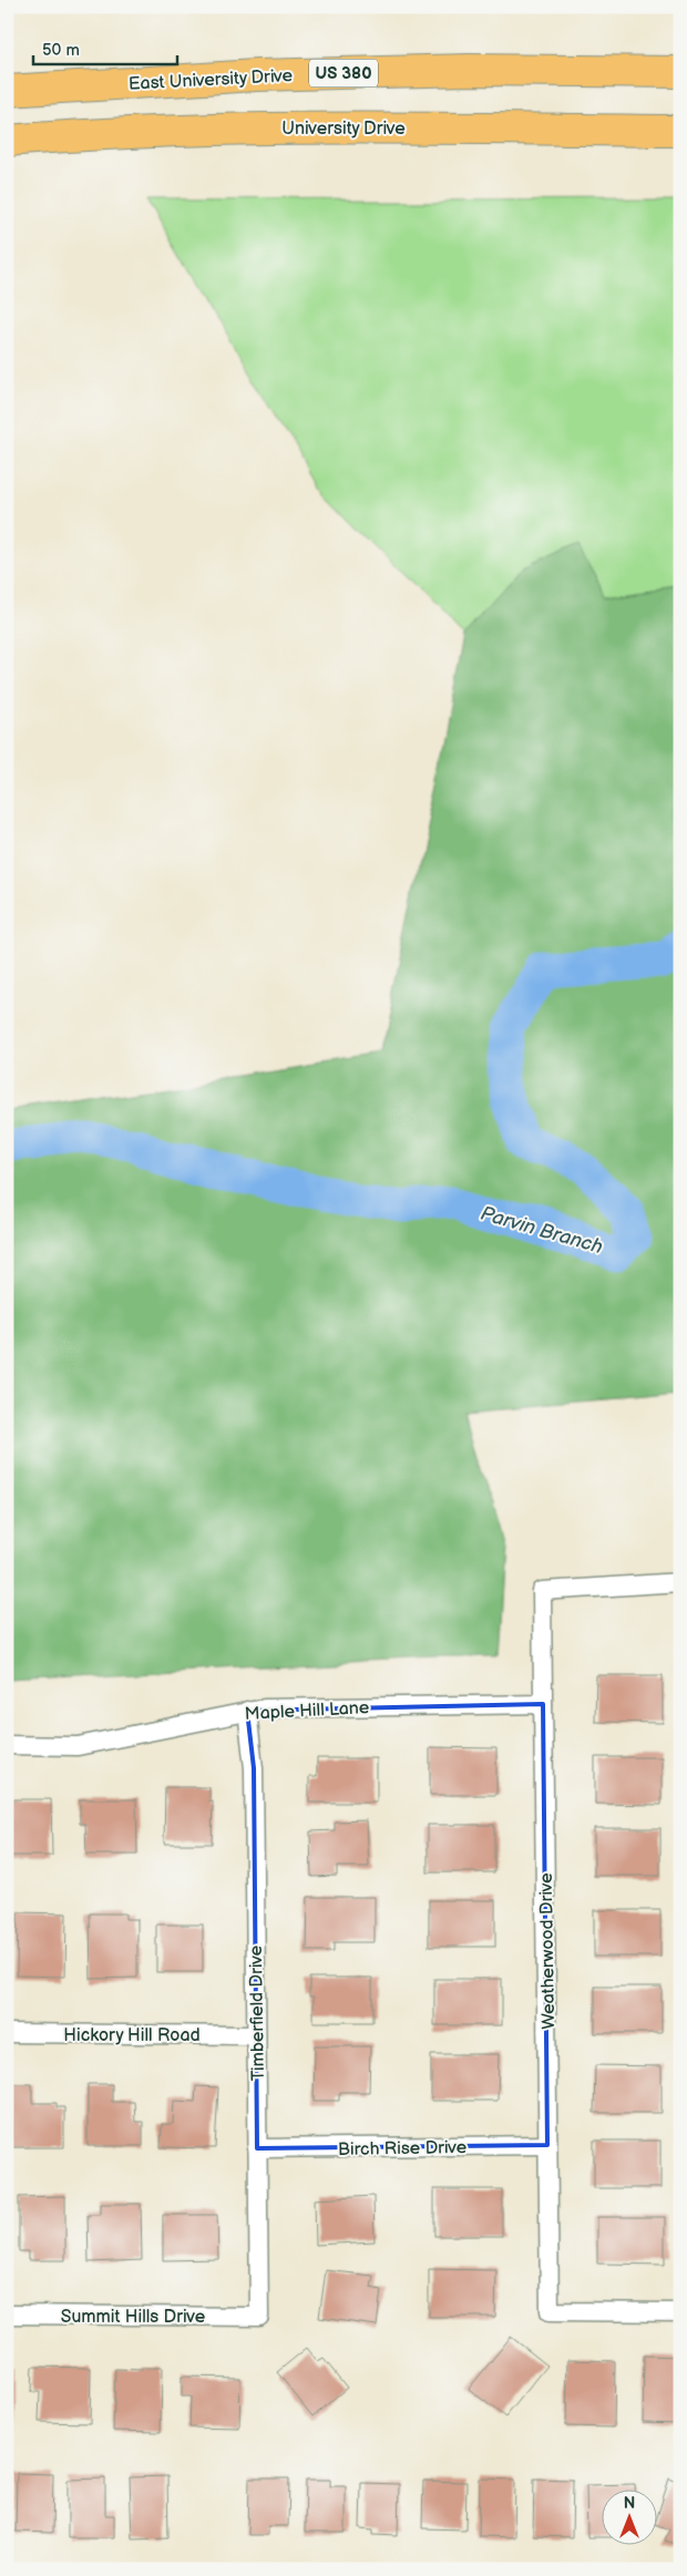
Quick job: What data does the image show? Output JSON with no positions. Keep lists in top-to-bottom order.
{
  "streets": {
    "highway": ["US 380", "East University Drive", "University Drive"],
    "street": [
      "Maple Hill Lane",
      "Weatherwood Drive",
      "Timberfield Drive",
      "Hickory Hill Road",
      "Birch Rise Drive",
      "Summit Hills Drive"
    ]
  },
  "crossings": [
    ["Maple Hill Lane", "Weatherwood Drive"],
    ["Maple Hill Lane", "Timberfield Drive"],
    ["Weatherwood Drive", "Birch Rise Drive"],
    ["Timberfield Drive", "Hickory Hill Road"],
    ["Timberfield Drive", "Birch Rise Drive"],
    ["Timberfield Drive", "Summit Hills Drive"]
  ],
  "water": ["Parvin Branch"],
  "scale_bar": "50 m",
  "north": "top"
}
